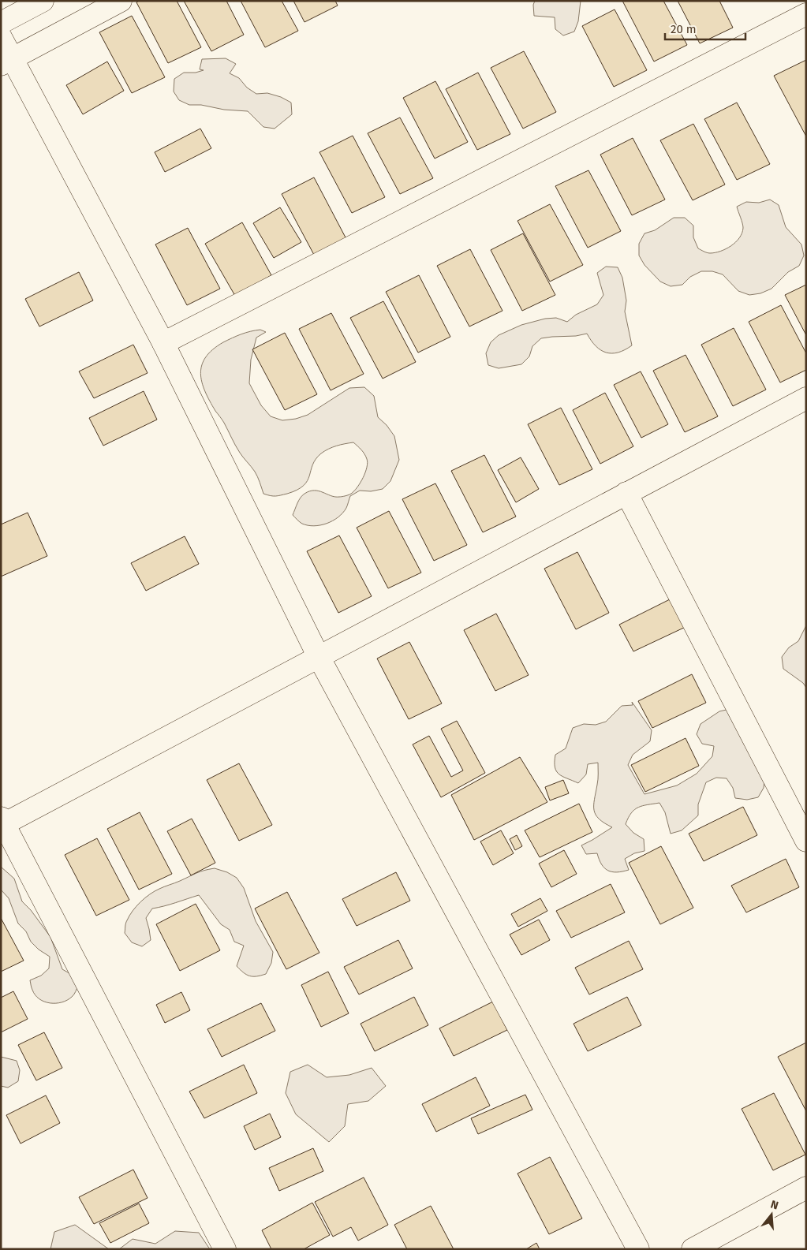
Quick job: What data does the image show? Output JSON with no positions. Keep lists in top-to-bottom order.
{
  "scale_bar": "20 m",
  "north": "top"
}
